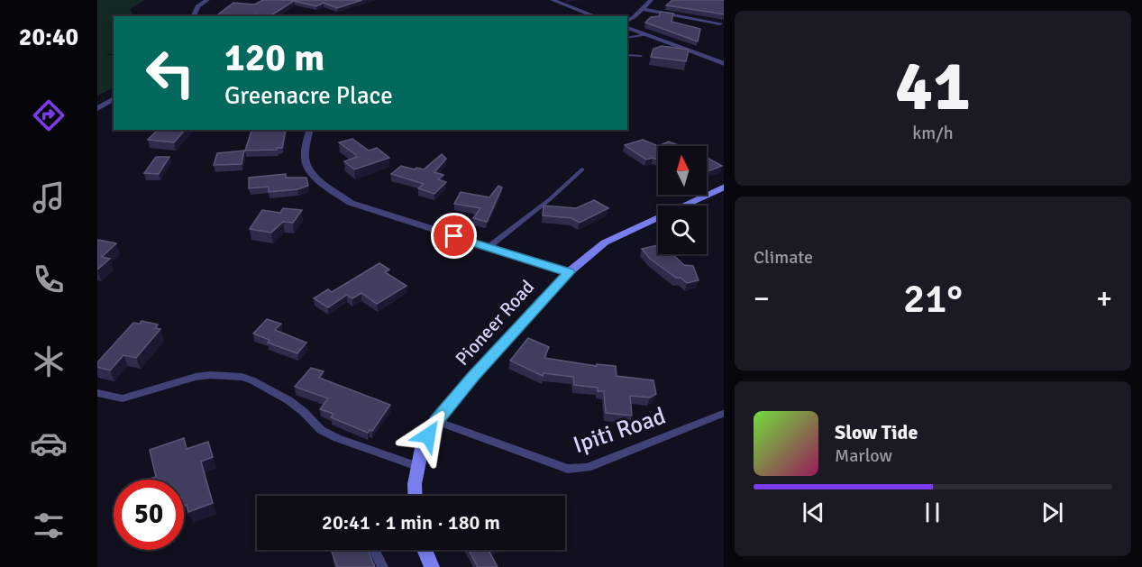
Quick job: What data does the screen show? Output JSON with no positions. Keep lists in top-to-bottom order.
{
  "streets": {
    "main road": ["Pioneer Road"],
    "lane": ["Ipiti Road"]
  },
  "crossings": [
    ["Pioneer Road", "Ipiti Road"]
  ],
  "north": "top",
  "page": {
    "tabs": "20:40",
    "tile": [
      ["41", "km/h"],
      "Climate"
    ],
    "turn": ["120 m", "Greenacre Place"],
    "heat": ["−", "21°", "+"],
    "song": ["Slow Tide", "Marlow"],
    "limit": "50",
    "trip": "20:41 · 1 min · 180 m"
  }
}
